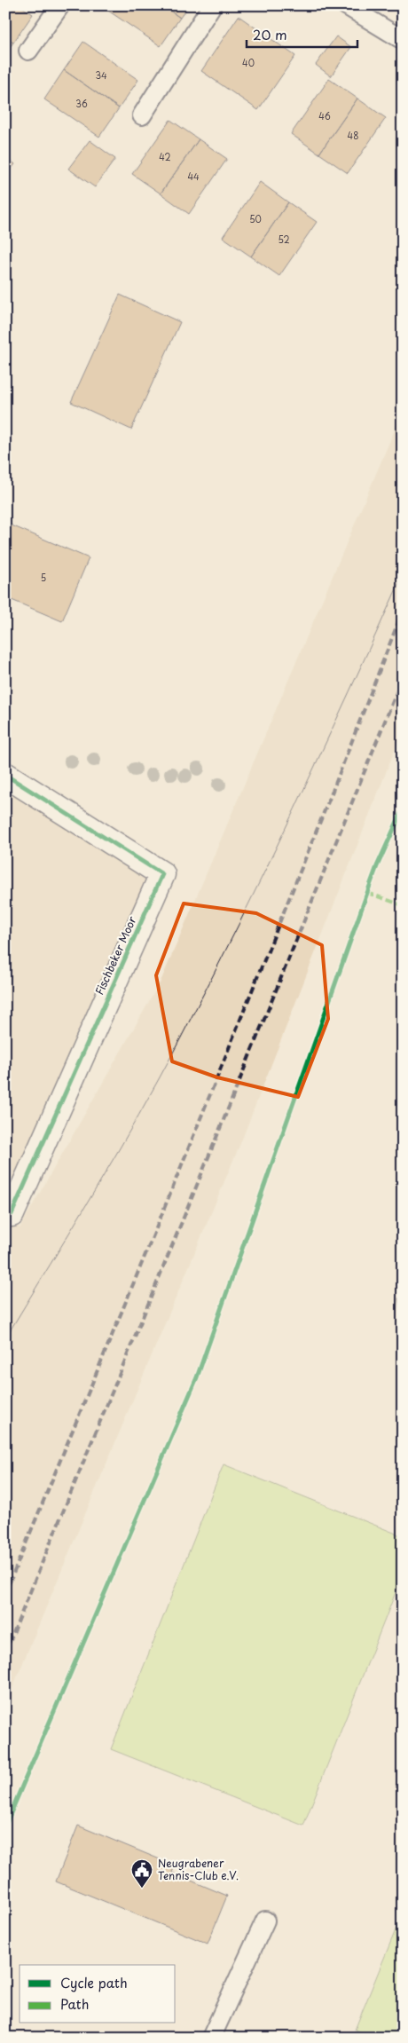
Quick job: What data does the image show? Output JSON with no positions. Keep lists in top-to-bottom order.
{
  "streets": {
    "street": ["Fischbeker Moor"]
  },
  "places": {
    "public building": ["Neugrabener Tennis-Club e.V."]
  },
  "house_numbers": [
    "40",
    "34",
    "36",
    "46",
    "48",
    "42",
    "44",
    "50",
    "52",
    "5"
  ],
  "legend": ["Cycle path", "Path"],
  "scale_bar": "20 m"
}
